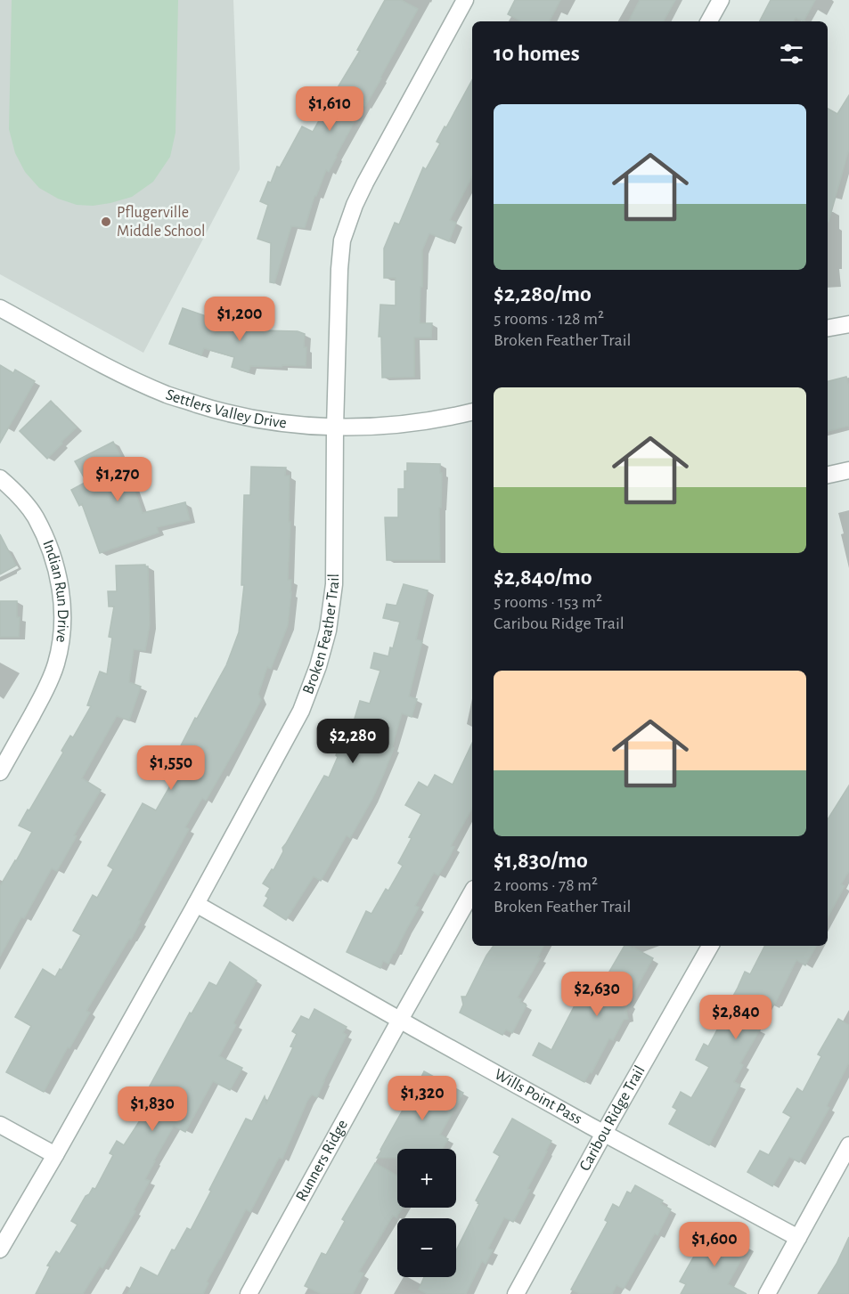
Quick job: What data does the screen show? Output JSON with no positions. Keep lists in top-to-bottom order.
{
  "streets": {
    "street": [
      "Settlers Valley Drive",
      "Indian Run Drive",
      "Broken Feather Trail",
      "Wills Point Pass",
      "Caribou Ridge Trail",
      "Runners Ridge"
    ]
  },
  "crossings": [
    ["Settlers Valley Drive", "Broken Feather Trail"],
    ["Broken Feather Trail", "Wills Point Pass"],
    ["Wills Point Pass", "Caribou Ridge Trail"],
    ["Wills Point Pass", "Runners Ridge"]
  ],
  "places": ["Pflugerville Middle School"],
  "page": {
    "heading": "10 homes",
    "list": [
      {
        "name": "$2,280/mo",
        "note": "5 rooms · 128 m² · Broken Feather Trail"
      },
      {
        "name": "$2,840/mo",
        "note": "5 rooms · 153 m² · Caribou Ridge Trail"
      },
      {
        "name": "$1,830/mo",
        "note": "2 rooms · 78 m² · Broken Feather Trail"
      }
    ],
    "price": [
      "$1,610",
      "$1,200",
      "$1,270",
      "$2,280",
      "$1,550",
      "$2,630",
      "$2,840",
      "$1,320",
      "$1,830",
      "$1,600"
    ],
    "map_buttons": ["+", "−"]
  }
}
